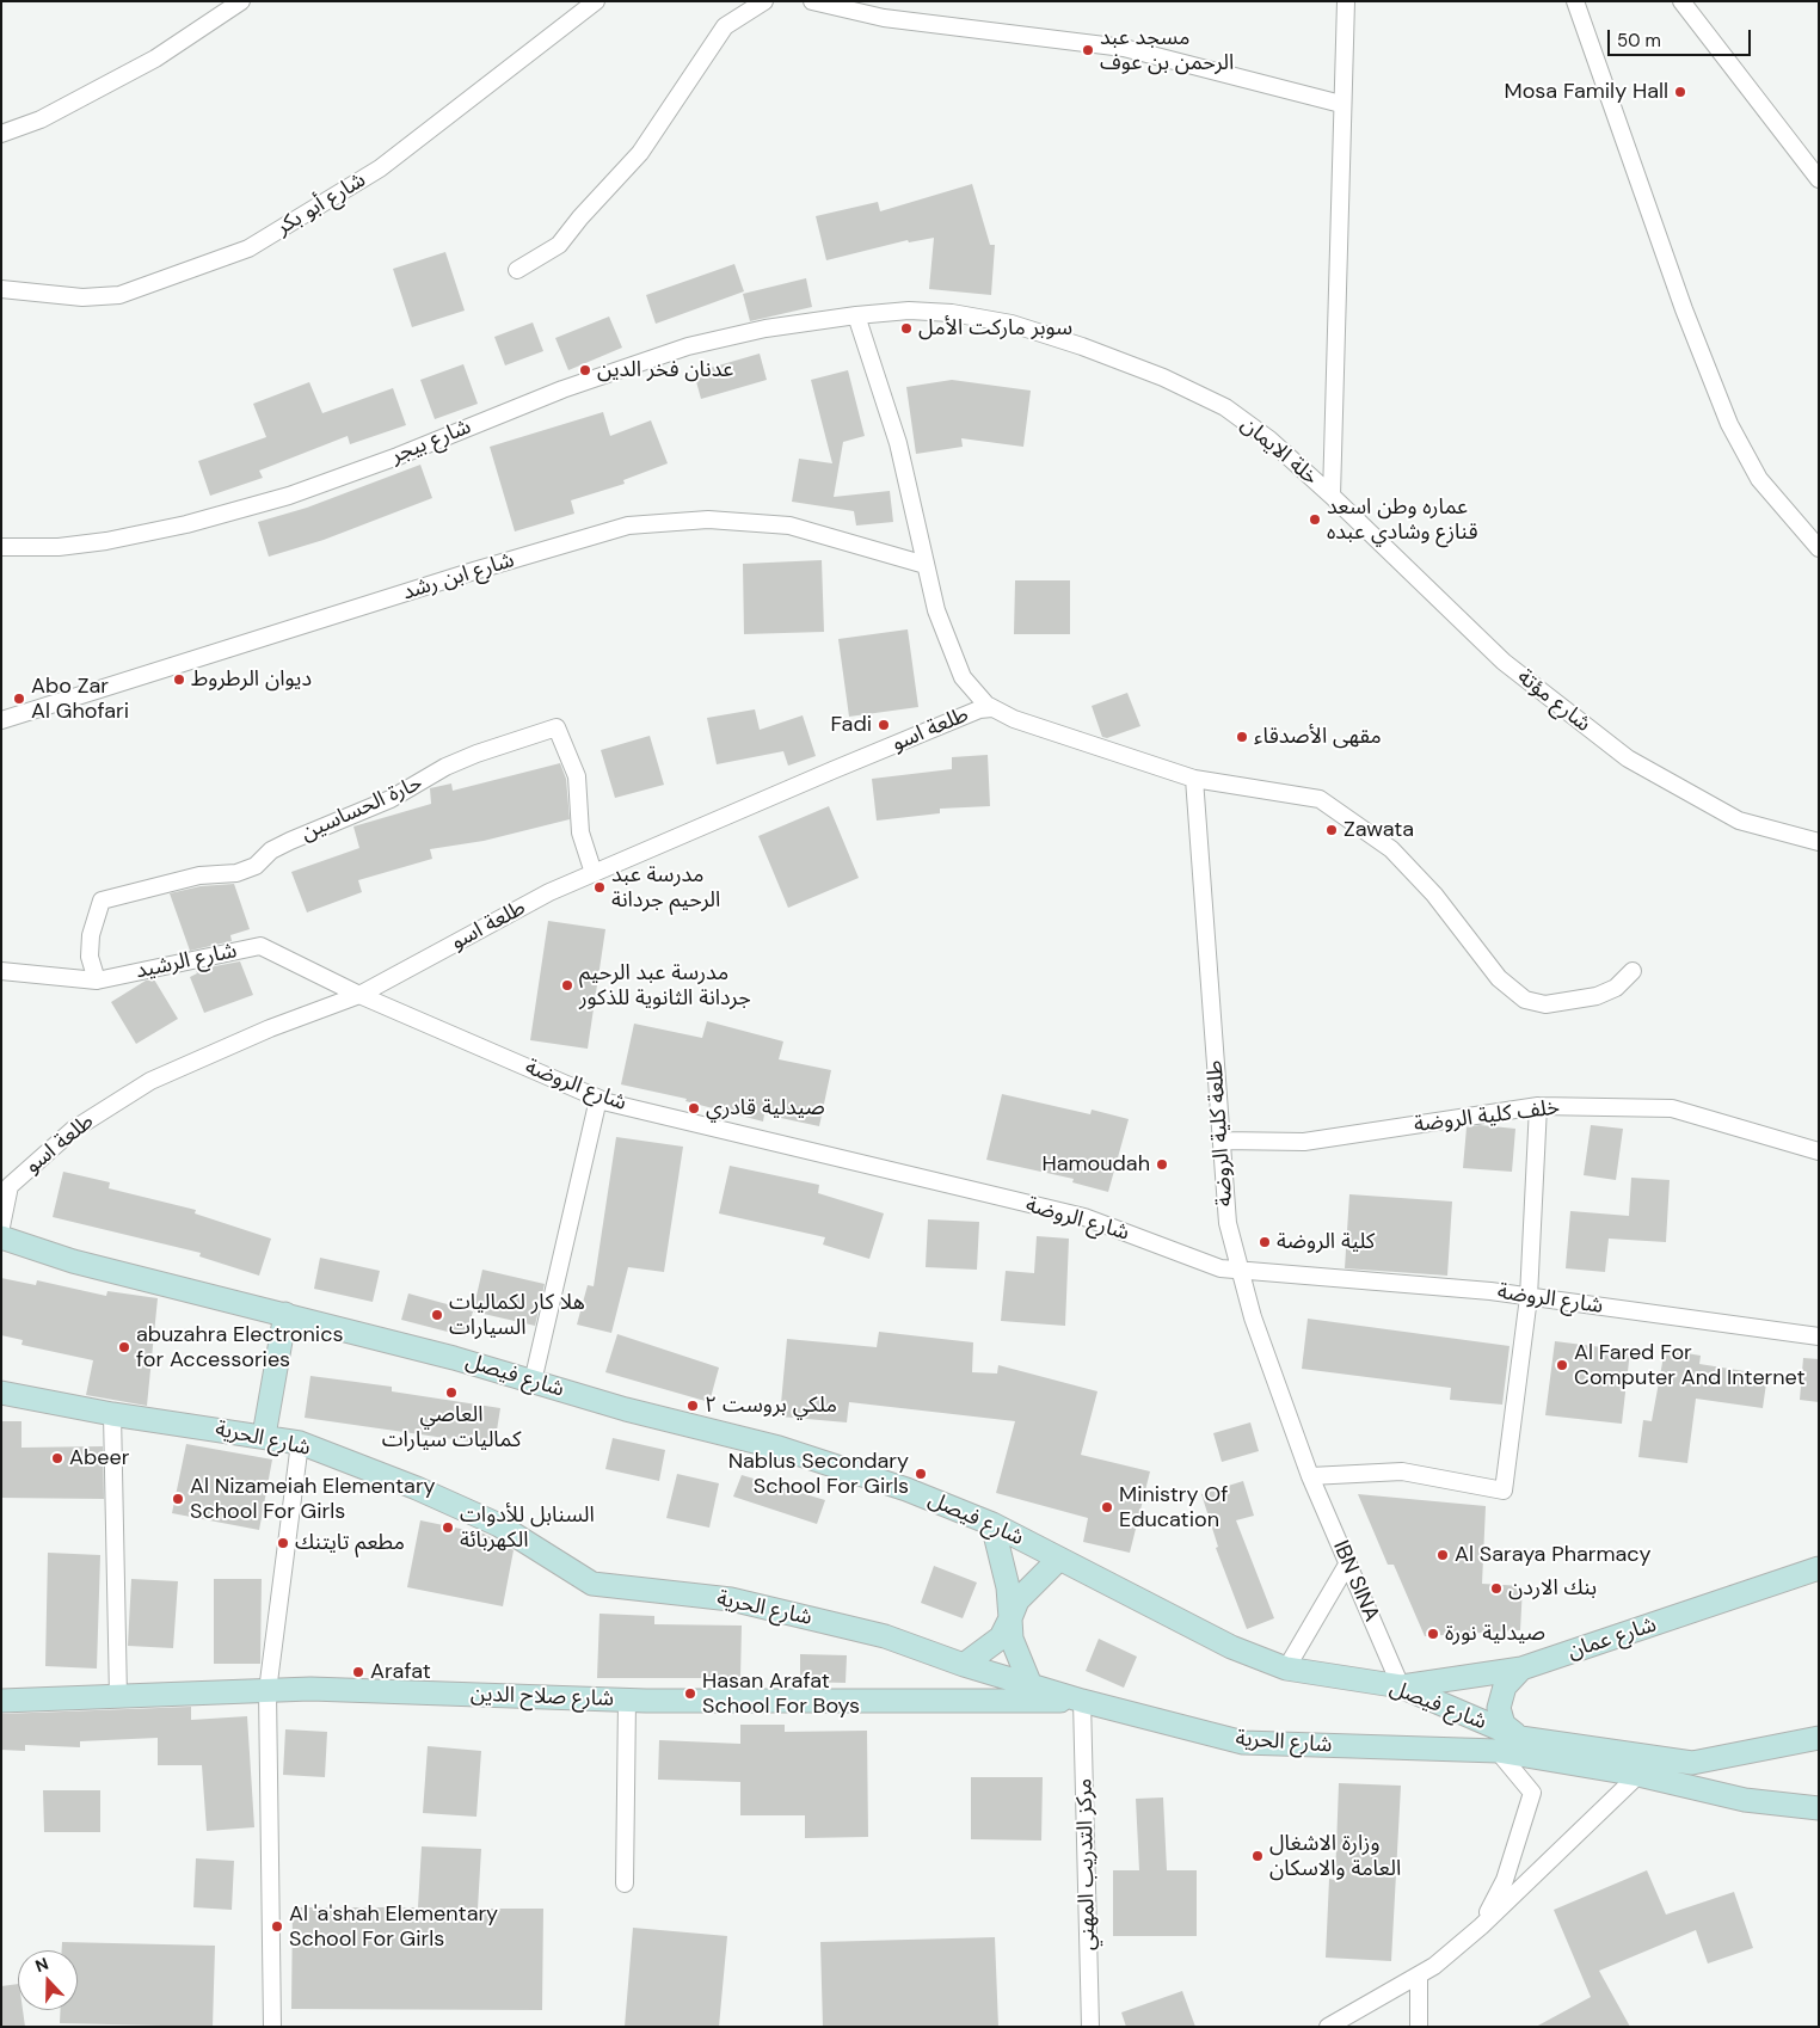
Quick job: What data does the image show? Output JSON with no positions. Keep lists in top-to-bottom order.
{
  "streets": {
    "main road": [
      "شارع فيصل",
      "شارع الحرية",
      "شارع عمان",
      "شارع صلاح الدين"
    ],
    "street": [
      "شارع أبو بكر",
      "شارع بيجر",
      "خلة الايمان",
      "شارع ابن رشد",
      "شارع مؤتة",
      "طلعة اسو",
      "حارة الحساسين",
      "شارع الرشيد",
      "شارع الروضة",
      "خلف كلية الروضة",
      "طلعة كلية الروضة",
      "IBN SINA",
      "مركز التدريب المهني"
    ]
  },
  "crossings": [
    ["شارع بيجر", "خلة الايمان"],
    ["خلة الايمان", "شارع مؤتة"],
    ["طلعة اسو", "حارة الحساسين"],
    ["طلعة اسو", "شارع الرشيد"],
    ["طلعة اسو", "شارع الروضة"],
    ["حارة الحساسين", "شارع الرشيد"],
    ["شارع الرشيد", "شارع الروضة"],
    ["شارع الروضة", "طلعة كلية الروضة"],
    ["خلف كلية الروضة", "طلعة كلية الروضة"],
    ["طلعة كلية الروضة", "IBN SINA"],
    ["شارع فيصل", "IBN SINA"],
    ["شارع فيصل", "شارع عمان"],
    ["شارع الحرية", "شارع صلاح الدين"],
    ["شارع الحرية", "مركز التدريب المهني"],
    ["IBN SINA", "شارع عمان"],
    ["شارع صلاح الدين", "مركز التدريب المهني"]
  ],
  "places": [
    "مسجد عبد الرحمن بن عوف",
    "Mosa Family Hall",
    "سوبر ماركت الأمل",
    "عدنان فخر الدين",
    "عماره وطن اسعد قنازع وشادي عبده",
    "ديوان الرطروط",
    "Abo Zar Al Ghofari",
    "Fadi",
    "مقهى الأصدقاء",
    "Zawata",
    "مدرسة عبد الرحيم جردانة",
    "مدرسة عبد الرحيم جردانة الثانوية للذكور",
    "صيدلية قادري",
    "Hamoudah",
    "كلية الروضة",
    "هلا كار لكماليات السيارات",
    "abuzahra Electronics for Accessories",
    "Al Fared For Computer And Internet",
    "العاصي كماليات سيارات",
    "ملكي بروست ٢",
    "Abeer",
    "Nablus Secondary School For Girls",
    "Al Nizameiah Elementary School For Girls",
    "Ministry Of Education",
    "السنابل للأدوات الكهربائة",
    "مطعم تايتنك",
    "Al Saraya Pharmacy",
    "بنك الاردن",
    "صيدلية نورة",
    "Arafat",
    "Hasan Arafat School For Boys",
    "وزارة الاشغال العامة والاسكان",
    "Al 'a'shah Elementary School For Girls"
  ],
  "scale_bar": "50 m",
  "north": "top"
}
